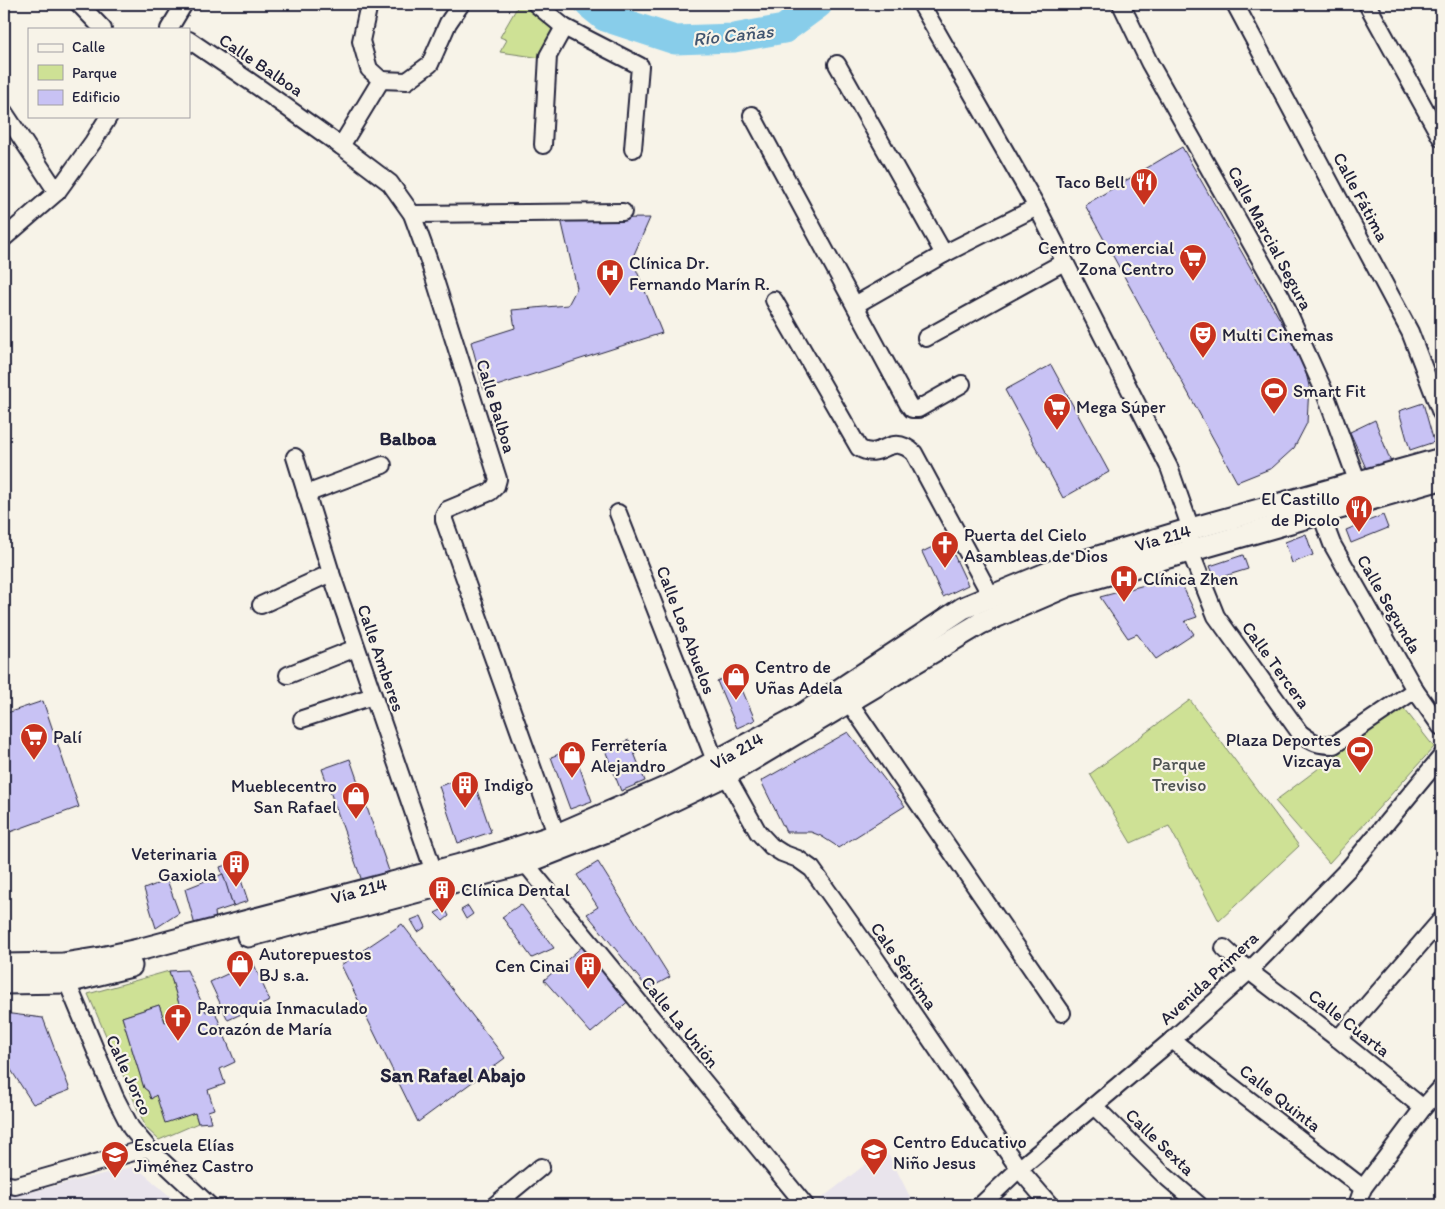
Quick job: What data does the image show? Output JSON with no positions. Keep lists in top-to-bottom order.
{
  "streets": {
    "main road": ["Vía 214"],
    "street": [
      "Calle Balboa",
      "Calle Fátima",
      "Calle Marcial Segura",
      "Calle Segunda",
      "Calle Los Abuelos",
      "Calle Amberes",
      "Calle Tercera",
      "Cale Séptima",
      "Avenida Primera",
      "Calle La Unión",
      "Calle Cuarta",
      "Calle Jorco",
      "Calle Quinta",
      "Calle Sexta"
    ]
  },
  "crossings": [
    ["Calle Balboa", "Vía 214"],
    ["Calle Marcial Segura", "Vía 214"],
    ["Vía 214", "Calle Segunda"],
    ["Vía 214", "Calle Los Abuelos"],
    ["Vía 214", "Calle Amberes"],
    ["Vía 214", "Calle Tercera"],
    ["Vía 214", "Cale Séptima"],
    ["Vía 214", "Calle La Unión"],
    ["Vía 214", "Calle Jorco"],
    ["Calle Segunda", "Calle Tercera"],
    ["Calle Los Abuelos", "Cale Séptima"],
    ["Cale Séptima", "Avenida Primera"],
    ["Avenida Primera", "Calle Cuarta"],
    ["Avenida Primera", "Calle Quinta"],
    ["Avenida Primera", "Calle Sexta"]
  ],
  "districts": ["Balboa", "San Rafael Abajo"],
  "water": ["Río Cañas"],
  "parks": ["Parque Treviso"],
  "places": {
    "restaurant": ["Taco Bell", "El Castillo de Picolo"],
    "supermarket": ["Centro Comercial Zona Centro", "Mega Súper", "Palí"],
    "hospital": ["Clínica Dr. Fernando Marín R.", "Clínica Zhen"],
    "theatre": ["Multi Cinemas"],
    "sports": ["Smart Fit", "Plaza Deportes Vizcaya"],
    "church": ["Puerta del Cielo Asambleas de Dios", "Parroquia Inmaculado Corazón de María"],
    "shop": [
      "Centro de Uñas Adela",
      "Ferretería Alejandro",
      "Mueblecentro San Rafael",
      "Autorepuestos BJ s.a."
    ],
    "building": [
      "Indigo",
      "Veterinaria Gaxiola",
      "Clínica Dental",
      "Cen Cinai"
    ],
    "school or university": ["Centro Educativo Niño Jesus", "Escuela Elías Jiménez Castro"]
  },
  "legend": ["Calle", "Parque", "Edificio"]
}
